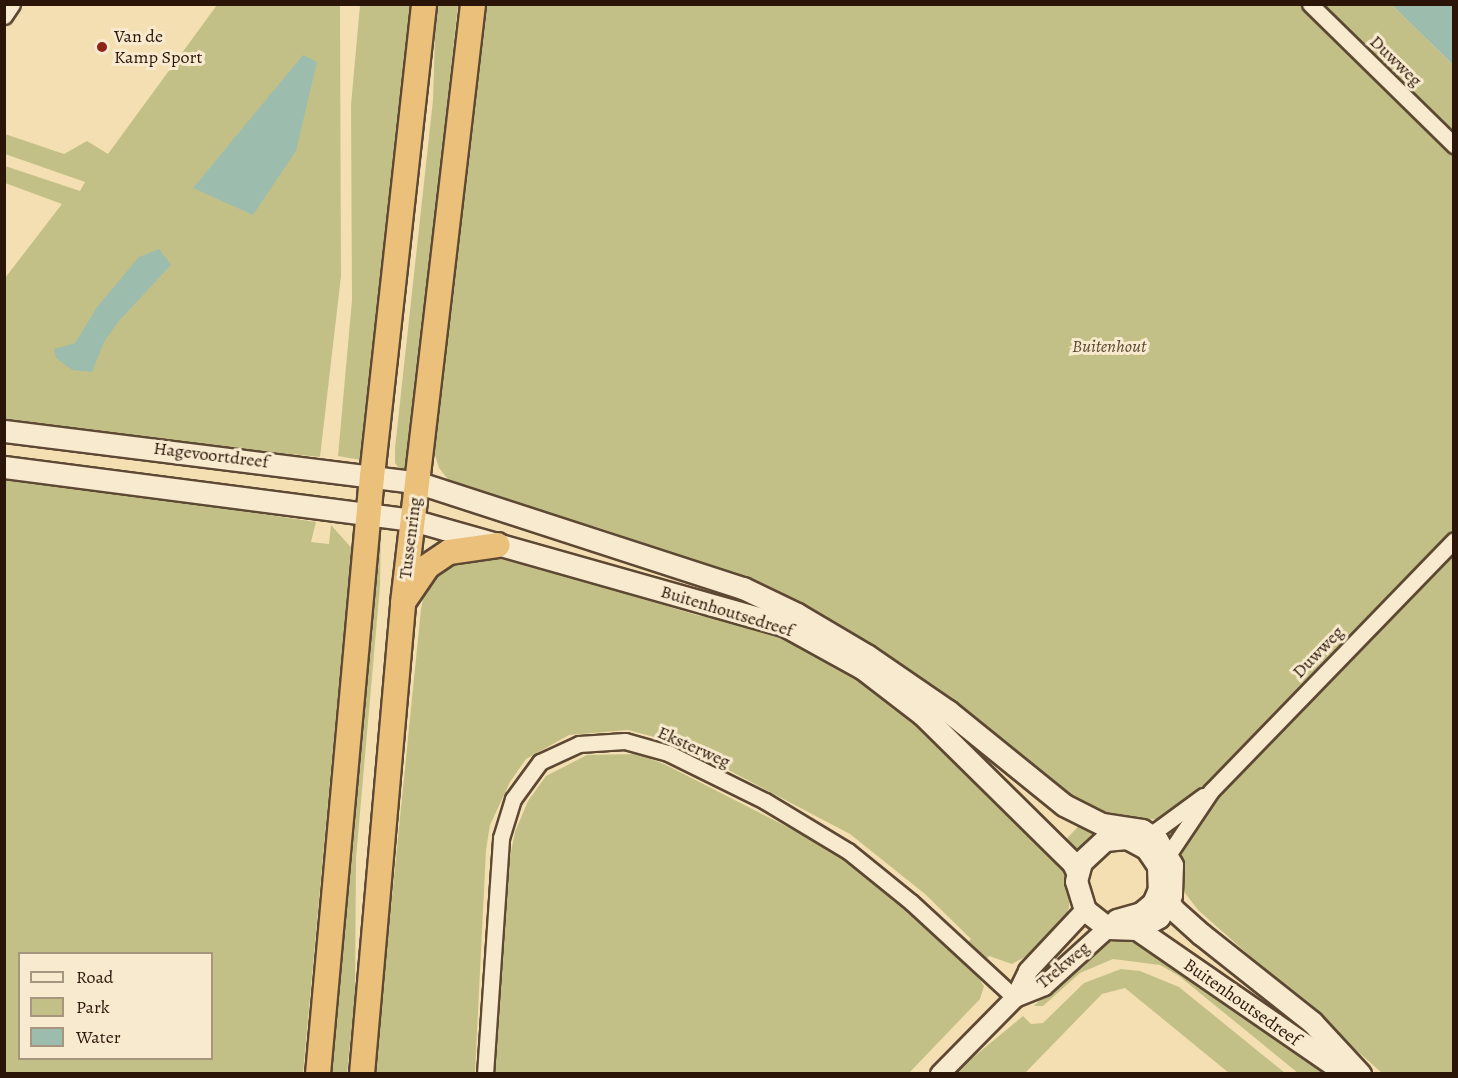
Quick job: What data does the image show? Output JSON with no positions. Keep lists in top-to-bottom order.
{
  "streets": {
    "highway": ["Tussenring"],
    "main road": ["Hagevoortdreef", "Buitenhoutsedreef"],
    "street": ["Duwweg", "Eksterweg", "Trekweg"]
  },
  "crossings": [
    ["Duwweg", "Buitenhoutsedreef"],
    ["Duwweg", "Trekweg"],
    ["Hagevoortdreef", "Tussenring"],
    ["Hagevoortdreef", "Buitenhoutsedreef"],
    ["Tussenring", "Buitenhoutsedreef"],
    ["Buitenhoutsedreef", "Trekweg"],
    ["Eksterweg", "Trekweg"]
  ],
  "parks": ["Buitenhout"],
  "places": ["Van de Kamp Sport"],
  "legend": ["Road", "Park", "Water"]
}
